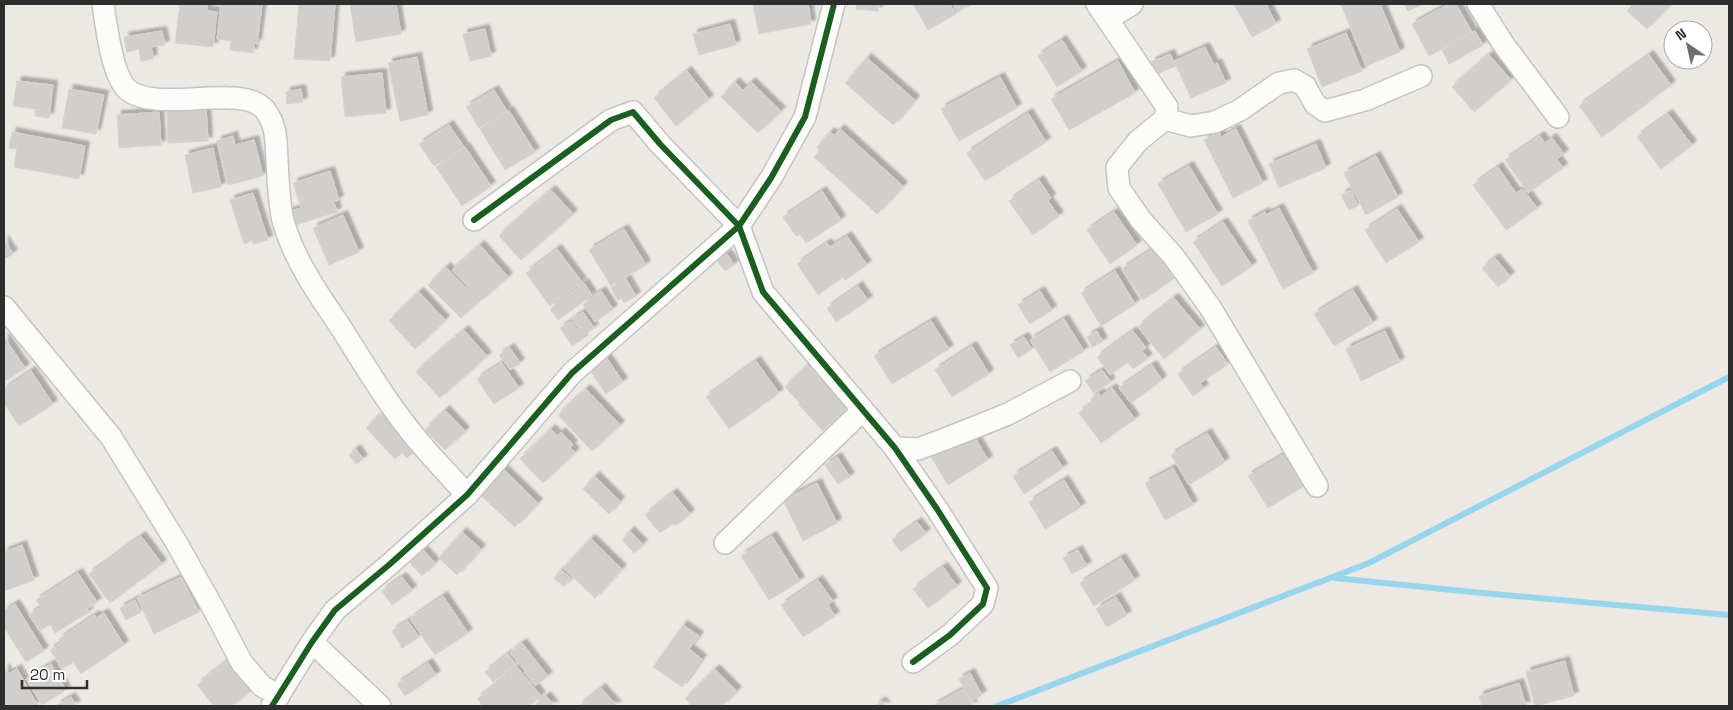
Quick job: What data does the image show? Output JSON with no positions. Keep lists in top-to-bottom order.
{
  "scale_bar": "20 m",
  "north": "top left"
}
